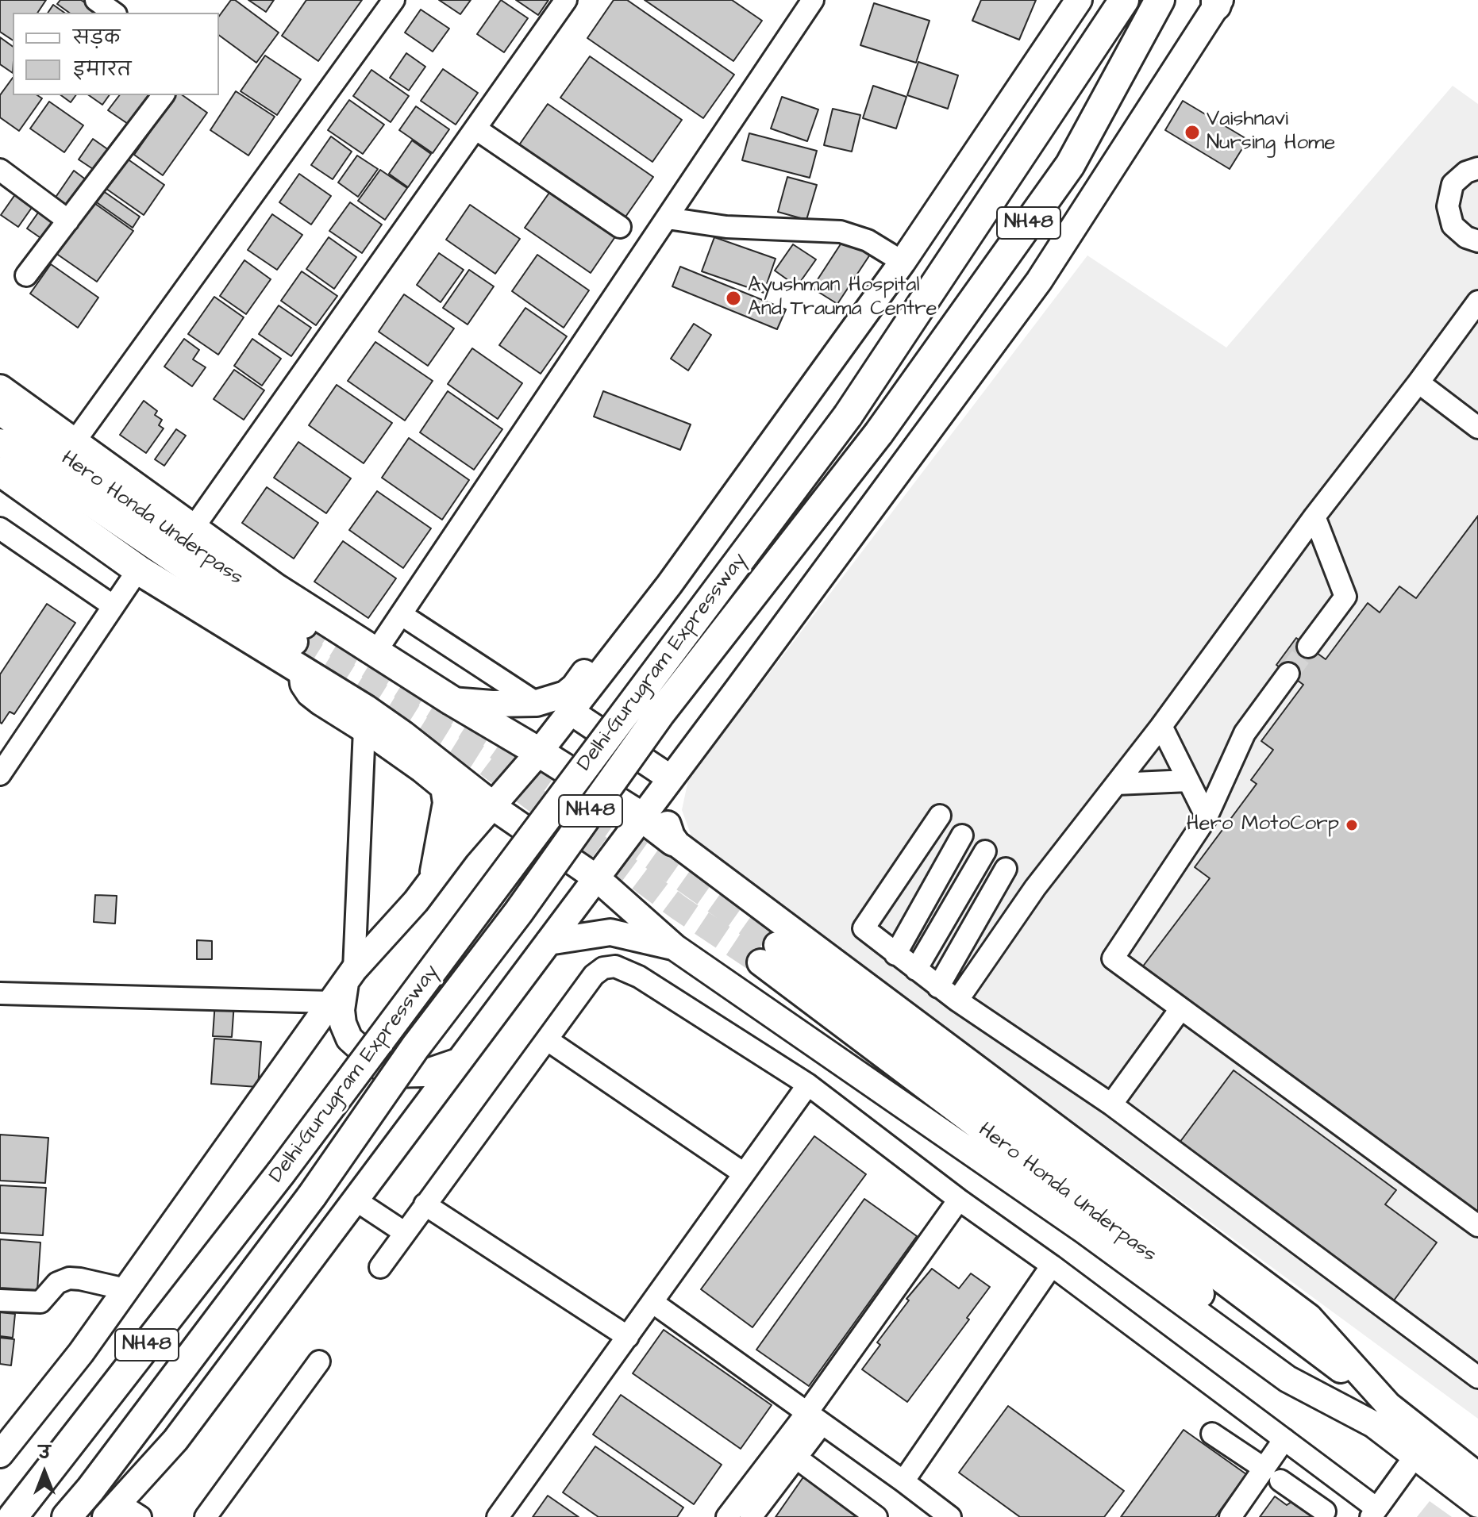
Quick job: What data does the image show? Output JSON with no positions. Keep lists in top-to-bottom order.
{
  "streets": {
    "highway": ["NH48", "Delhi-Gurugram Expressway"],
    "main road": ["Hero Honda Underpass"]
  },
  "places": ["Vaishnavi Nursing Home", "Ayushman Hospital And Trauma Centre", "Hero MotoCorp"],
  "legend": ["सड़क", "इमारत"],
  "north": "top"
}
